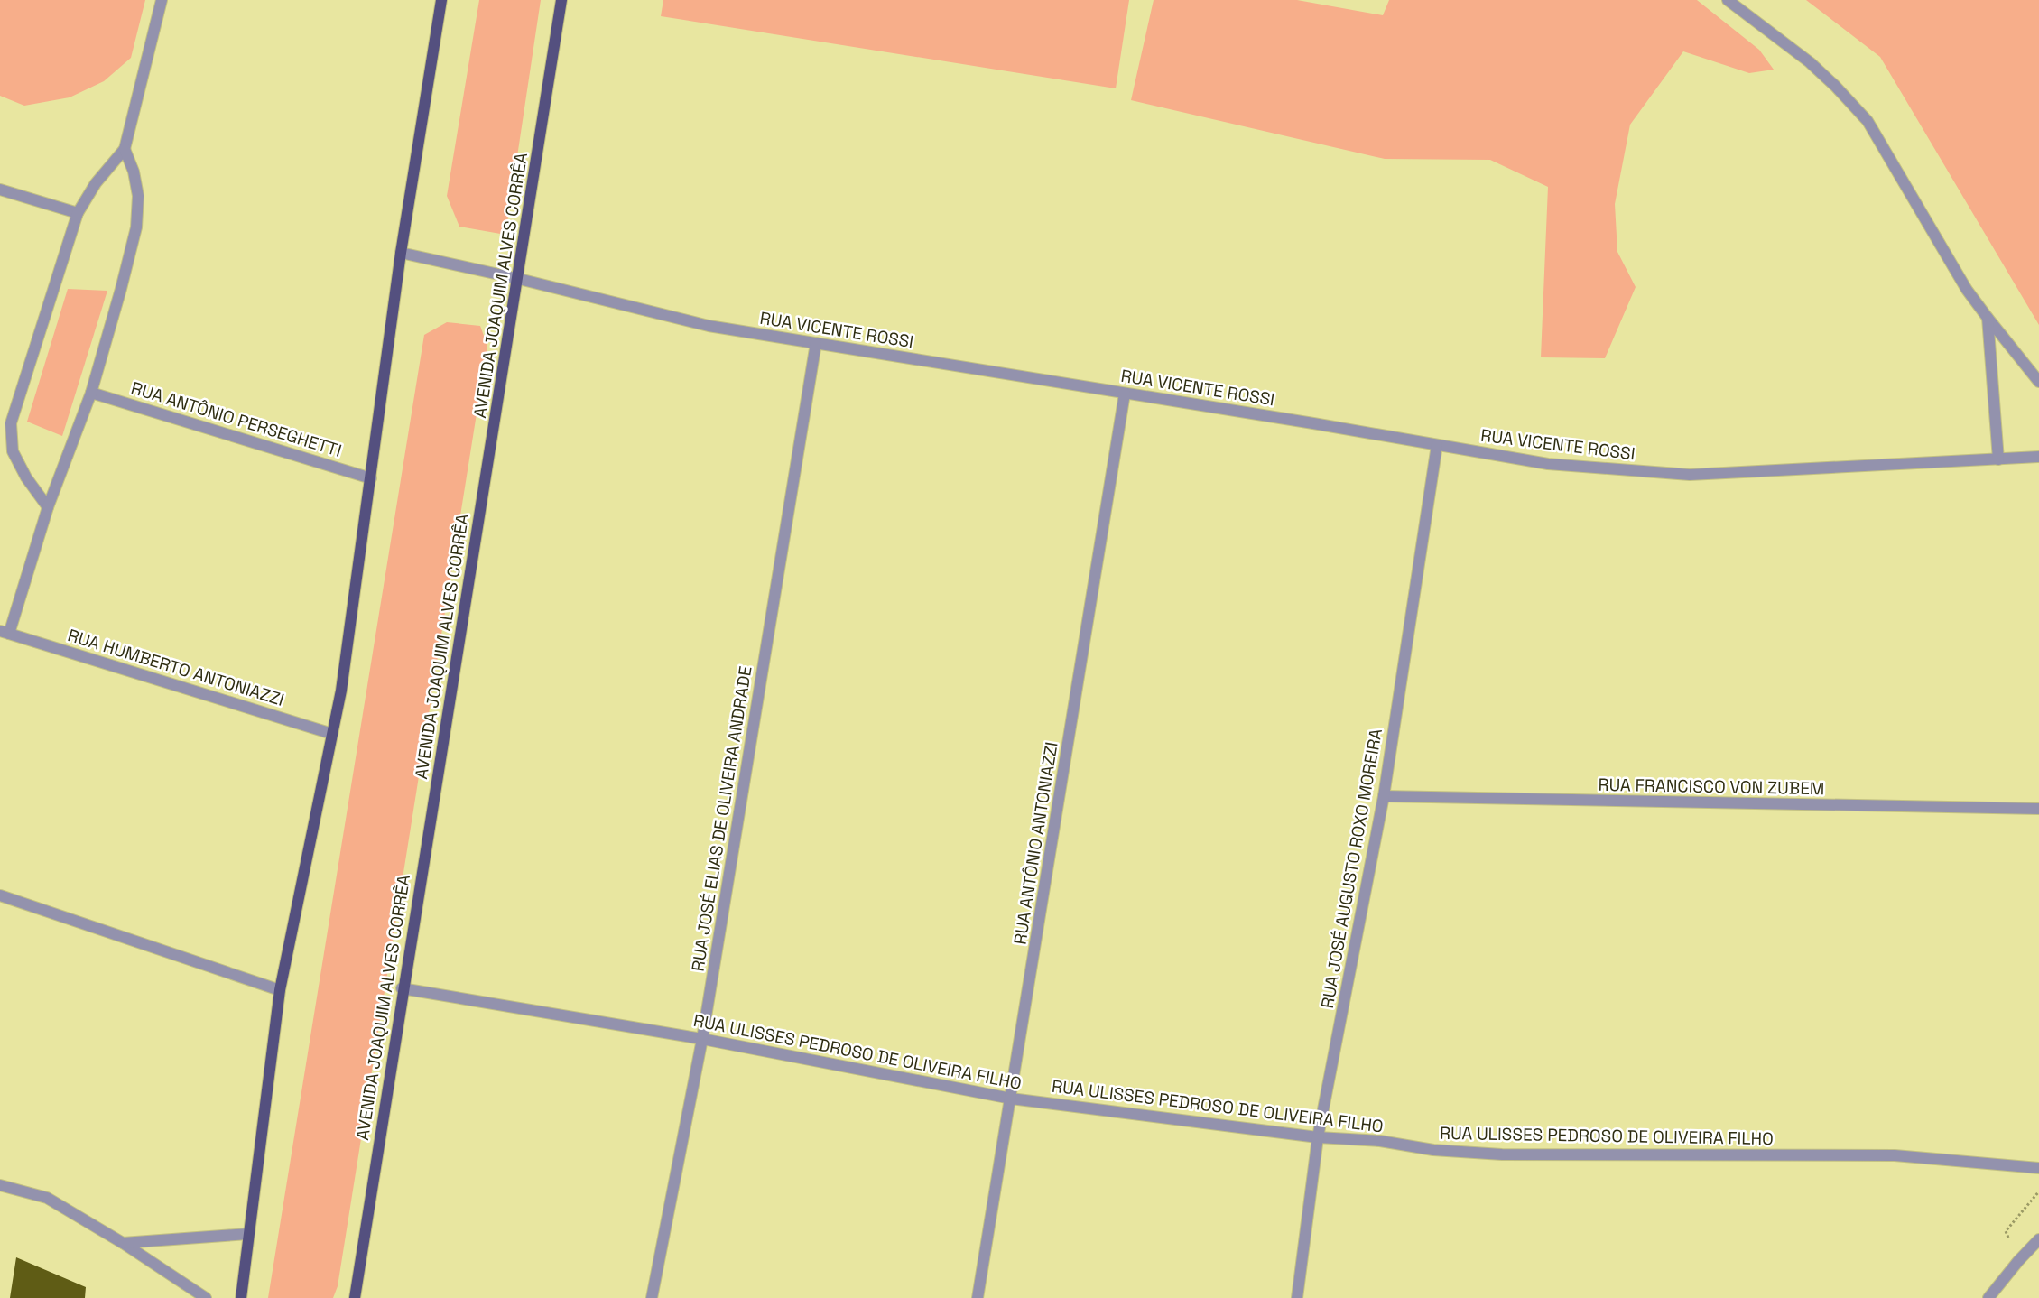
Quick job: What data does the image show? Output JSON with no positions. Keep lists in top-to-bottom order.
{
  "streets": {
    "main road": ["AVENIDA JOAQUIM ALVES CORRÊA"],
    "street": [
      "RUA VICENTE ROSSI",
      "RUA ANTÔNIO PERSEGHETTI",
      "RUA HUMBERTO ANTONIAZZI",
      "RUA FRANCISCO VON ZUBEM",
      "RUA JOSÉ ELIAS DE OLIVEIRA ANDRADE",
      "RUA ANTÔNIO ANTONIAZZI",
      "RUA JOSÉ AUGUSTO ROXO MOREIRA",
      "RUA ULISSES PEDROSO DE OLIVEIRA FILHO"
    ]
  },
  "crossings": [
    ["AVENIDA JOAQUIM ALVES CORRÊA", "RUA VICENTE ROSSI"],
    ["AVENIDA JOAQUIM ALVES CORRÊA", "RUA ULISSES PEDROSO DE OLIVEIRA FILHO"],
    ["RUA VICENTE ROSSI", "RUA JOSÉ ELIAS DE OLIVEIRA ANDRADE"],
    ["RUA VICENTE ROSSI", "RUA ANTÔNIO ANTONIAZZI"],
    ["RUA VICENTE ROSSI", "RUA JOSÉ AUGUSTO ROXO MOREIRA"],
    ["RUA FRANCISCO VON ZUBEM", "RUA JOSÉ AUGUSTO ROXO MOREIRA"],
    ["RUA JOSÉ ELIAS DE OLIVEIRA ANDRADE", "RUA ULISSES PEDROSO DE OLIVEIRA FILHO"],
    ["RUA ANTÔNIO ANTONIAZZI", "RUA ULISSES PEDROSO DE OLIVEIRA FILHO"],
    ["RUA JOSÉ AUGUSTO ROXO MOREIRA", "RUA ULISSES PEDROSO DE OLIVEIRA FILHO"]
  ]
}
